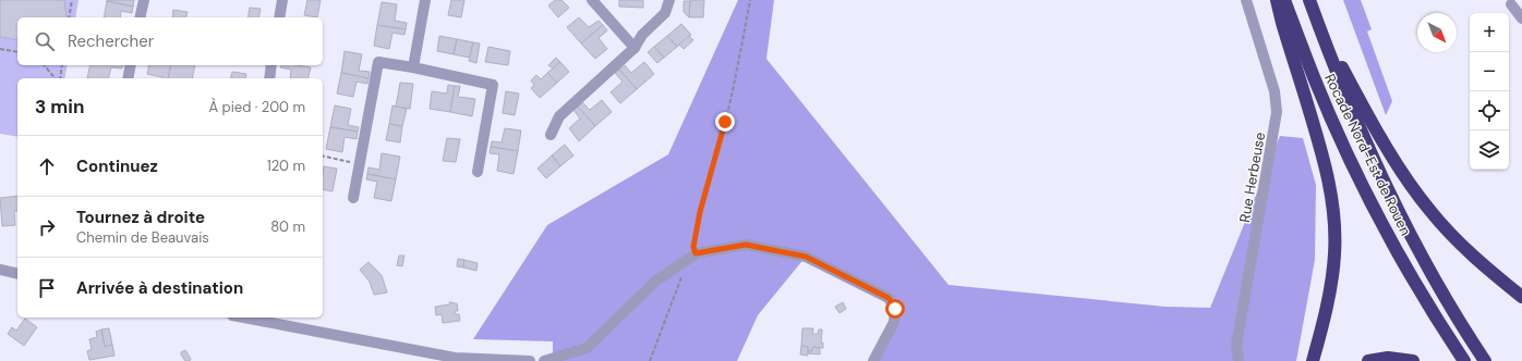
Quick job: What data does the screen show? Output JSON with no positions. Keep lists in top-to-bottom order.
{
  "streets": {
    "highway": ["Rocade Nord-Est de Rouen"],
    "street": ["Rue Herbeuse"]
  },
  "north": "bottom right",
  "page": {
    "map_buttons": ["+", "−"],
    "search": "Rechercher",
    "heading": ["3 min", "À pied · 200 m"],
    "list": [
      ["Continuez", "120 m"],
      ["Tournez à droite", "Chemin de Beauvais", "80 m"],
      "Arrivée à destination"
    ]
  }
}
